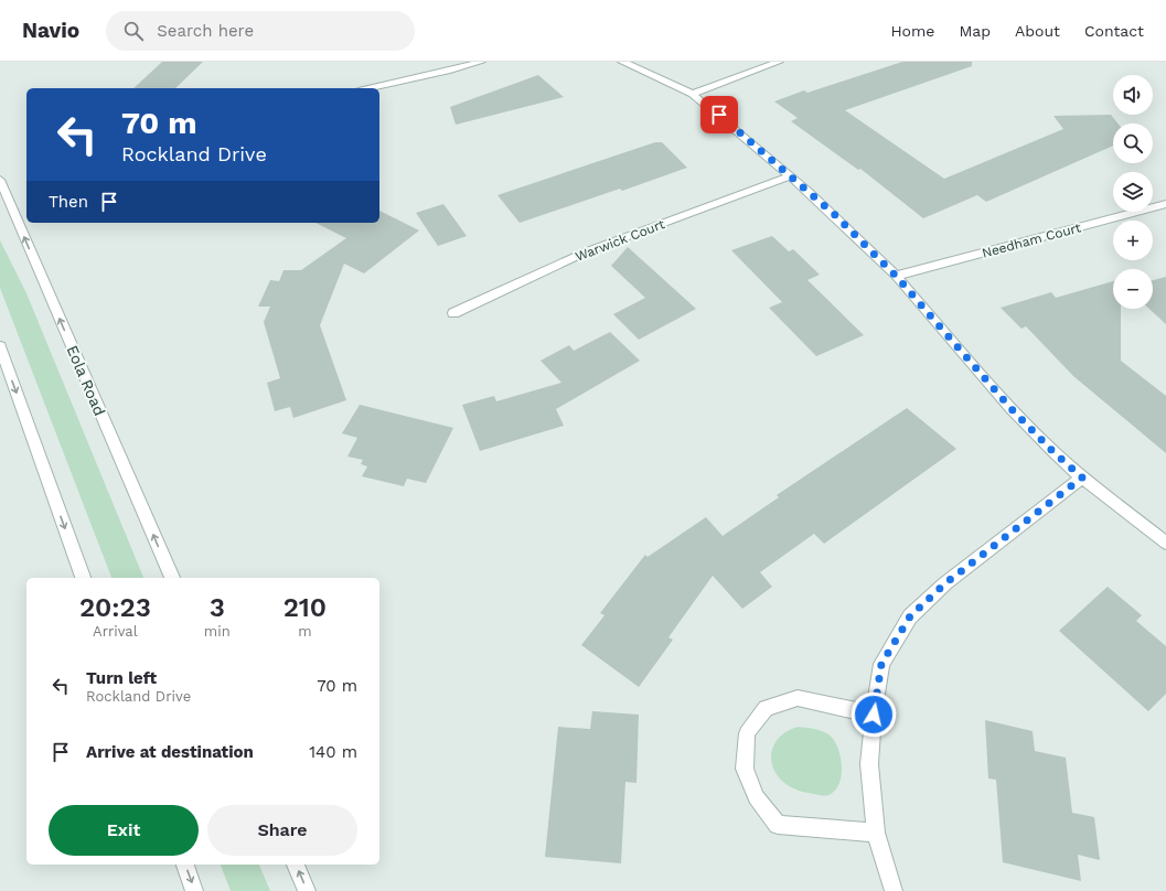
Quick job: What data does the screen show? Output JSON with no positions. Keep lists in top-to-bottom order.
{
  "streets": {
    "street": ["Warwick Court", "Needham Court", "Eola Road"]
  },
  "page": {
    "header": "Navio",
    "search": "Search here",
    "nav": [
      "Home",
      "Map",
      "About",
      "Contact"
    ],
    "map_buttons": ["+", "−"],
    "turn": ["70 m", "Rockland Drive"],
    "then": "Then",
    "eta": [
      "20:23",
      "Arrival",
      "3",
      "min",
      "210",
      "m"
    ],
    "list": [
      {
        "name": "Turn left",
        "note": "Rockland Drive",
        "value": "70 m"
      },
      {
        "name": "Arrive at destination",
        "value": "140 m"
      }
    ],
    "buttons": ["Exit", "Share"]
  }
}
